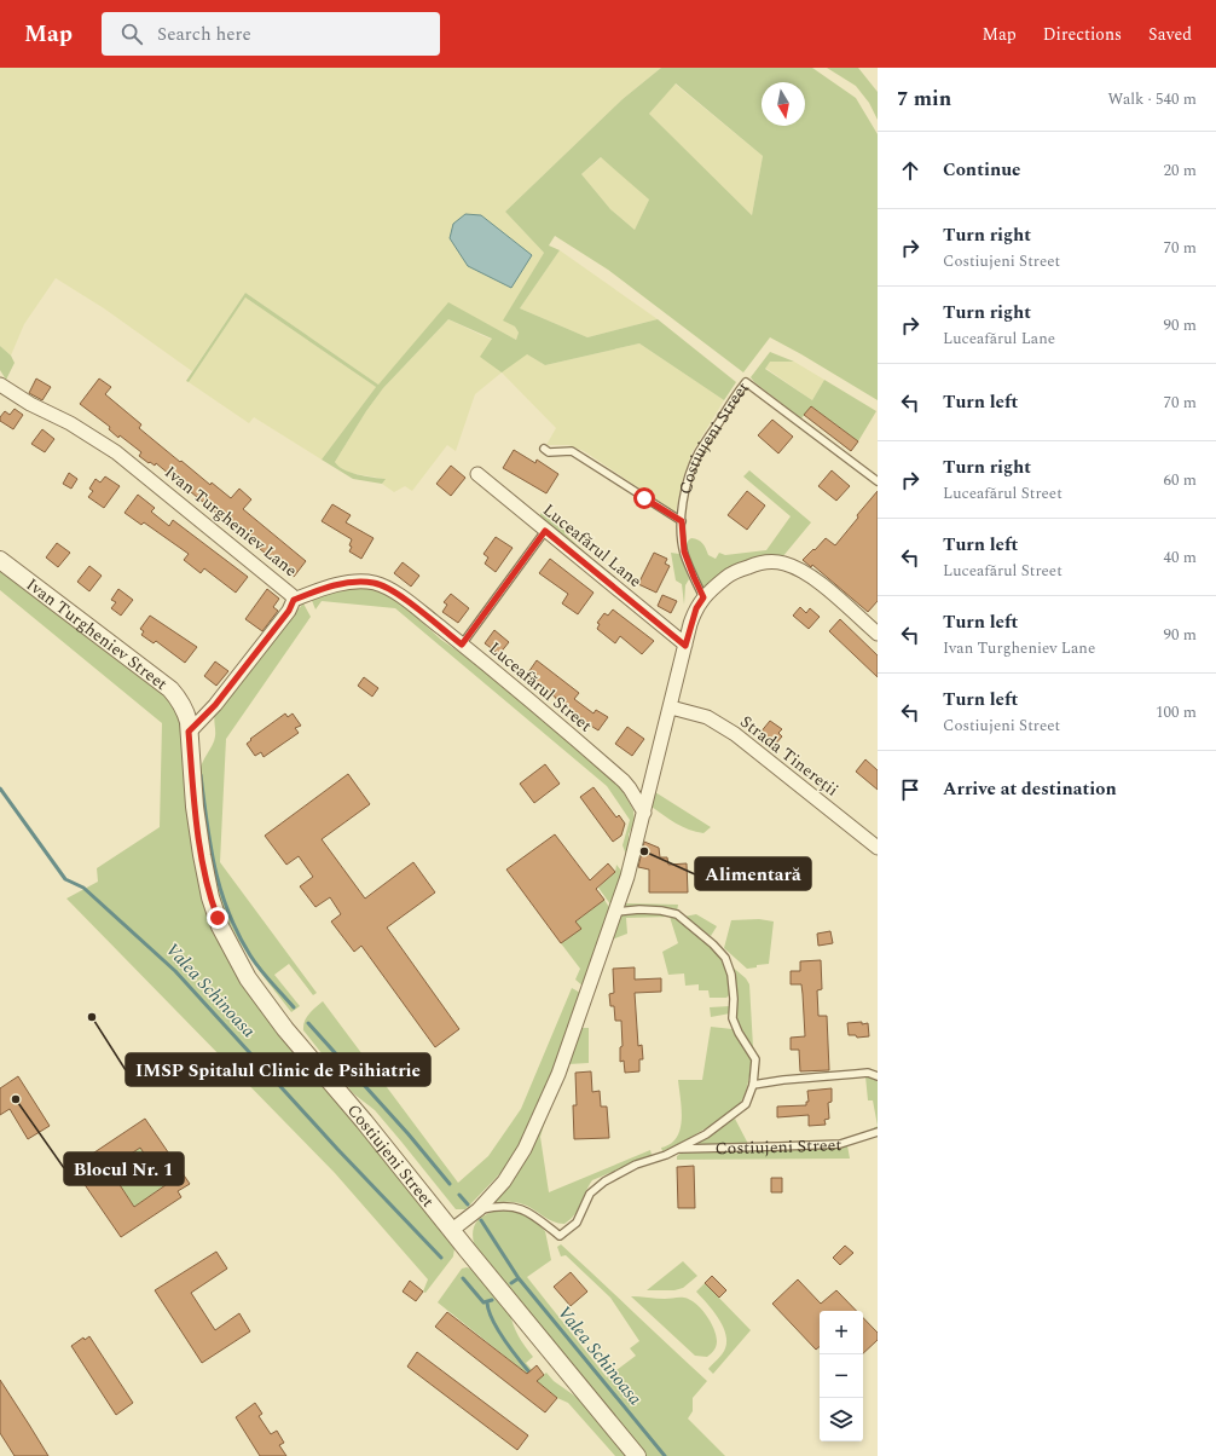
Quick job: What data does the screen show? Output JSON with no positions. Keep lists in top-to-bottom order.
{
  "streets": {
    "street": [
      "Costiujeni Street",
      "Ivan Turgheniev Lane",
      "Luceafărul Lane",
      "Ivan Turgheniev Street",
      "Luceafărul Street",
      "Strada Tinereții"
    ]
  },
  "crossings": [
    ["Costiujeni Street", "Ivan Turgheniev Lane"],
    ["Costiujeni Street", "Luceafărul Lane"],
    ["Costiujeni Street", "Ivan Turgheniev Street"],
    ["Costiujeni Street", "Luceafărul Street"],
    ["Costiujeni Street", "Strada Tinereții"],
    ["Ivan Turgheniev Lane", "Luceafărul Street"]
  ],
  "water": ["Valea Schinoasa"],
  "places": ["Alimentară", "IMSP Spitalul Clinic de Psihiatrie", "Blocul Nr. 1"],
  "north": "bottom",
  "page": {
    "header": "Map",
    "search": "Search here",
    "nav": ["Map", "Directions", "Saved"],
    "heading": ["7 min", "Walk · 540 m"],
    "list": [
      ["Continue", "20 m"],
      ["Turn right", "Costiujeni Street", "70 m"],
      ["Turn right", "Luceafărul Lane", "90 m"],
      ["Turn left", "70 m"],
      ["Turn right", "Luceafărul Street", "60 m"],
      ["Turn left", "Luceafărul Street", "40 m"],
      ["Turn left", "Ivan Turgheniev Lane", "90 m"],
      ["Turn left", "Costiujeni Street", "100 m"],
      "Arrive at destination"
    ],
    "map_buttons": ["+", "−"]
  }
}
